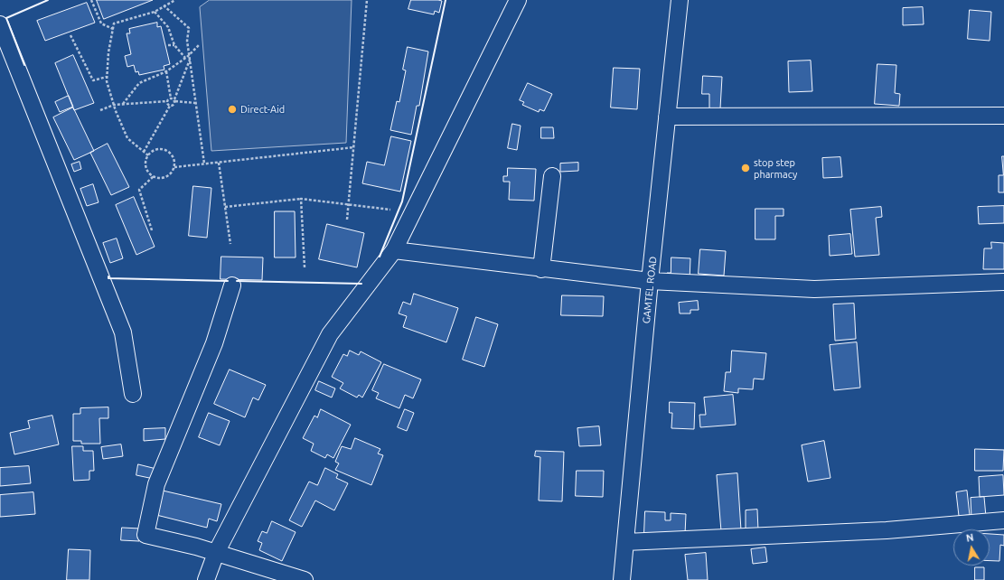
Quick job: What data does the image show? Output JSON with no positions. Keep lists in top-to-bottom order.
{
  "streets": {
    "street": ["GAMTEL ROAD"]
  },
  "places": ["Direct-Aid", "stop step pharmacy"],
  "north": "top"
}
